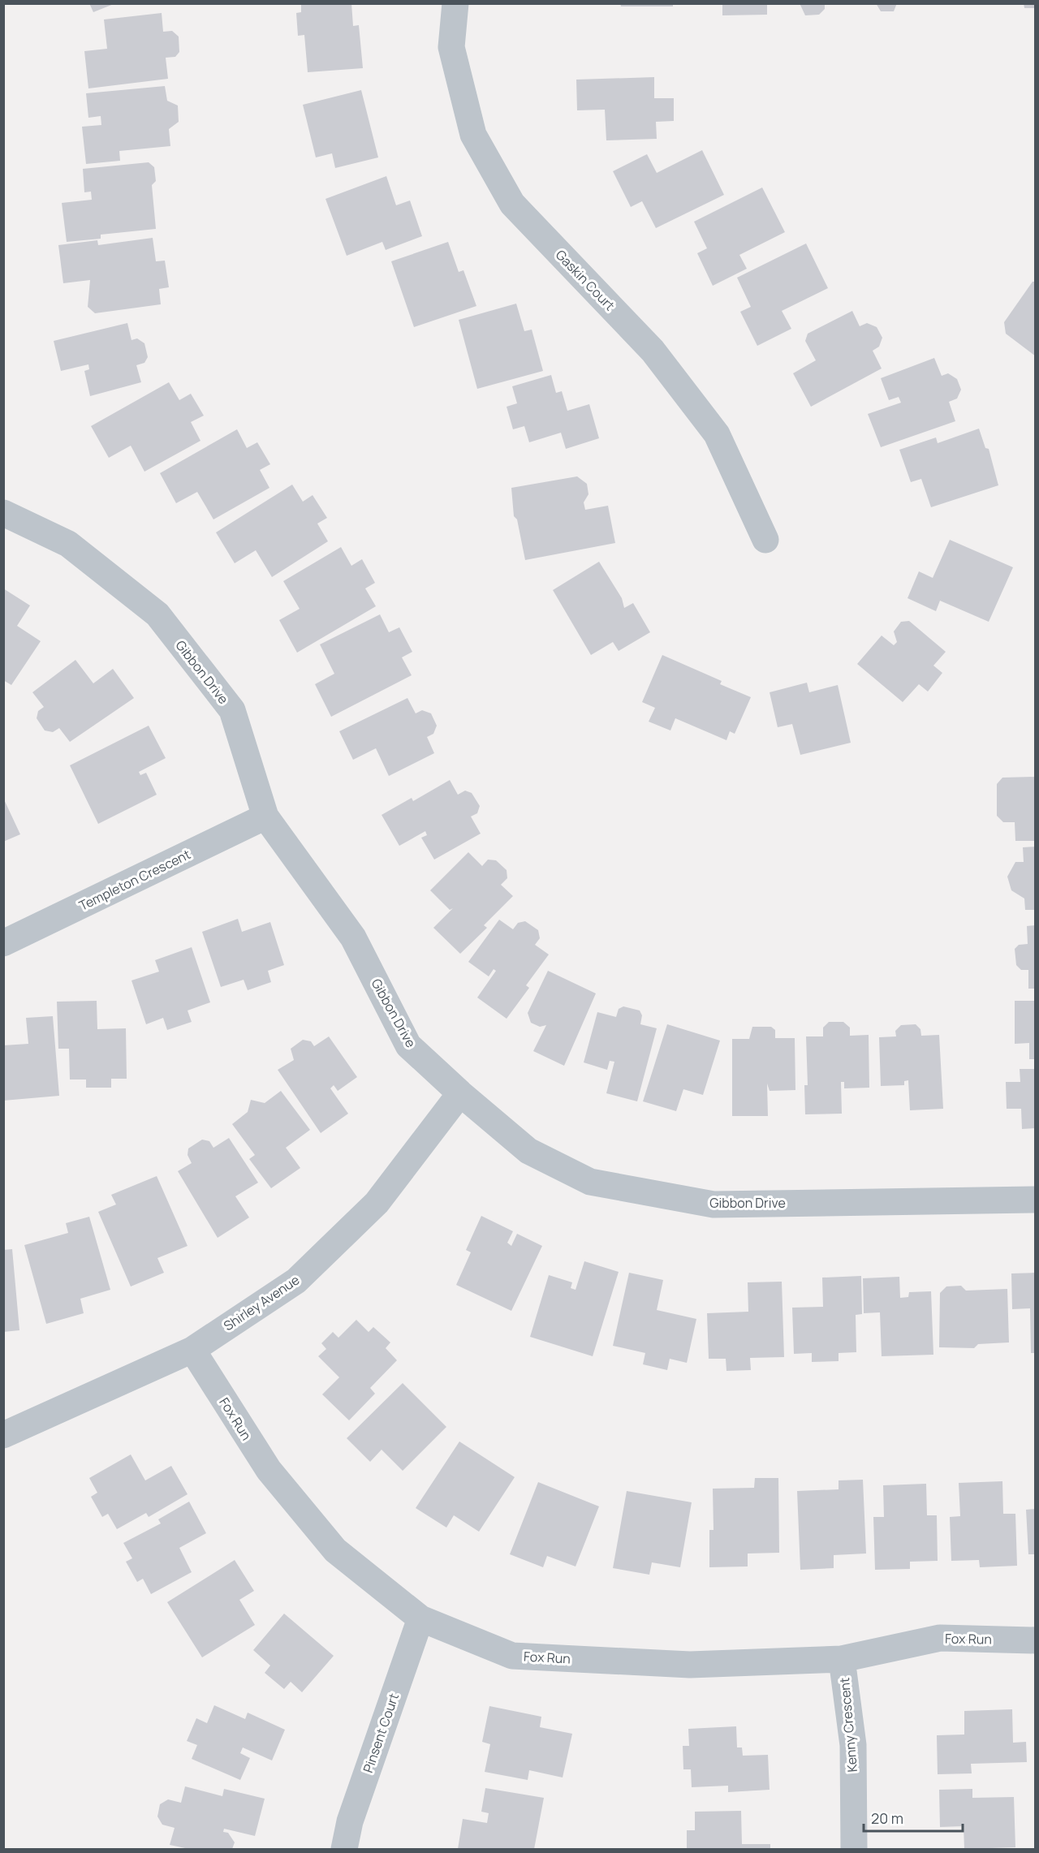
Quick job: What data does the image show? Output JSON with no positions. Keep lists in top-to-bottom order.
{
  "streets": {
    "street": [
      "Gaskin Court",
      "Gibbon Drive",
      "Templeton Crescent",
      "Shirley Avenue",
      "Fox Run",
      "Kenny Crescent",
      "Pinsent Court"
    ]
  },
  "crossings": [
    ["Gibbon Drive", "Templeton Crescent"],
    ["Gibbon Drive", "Shirley Avenue"],
    ["Shirley Avenue", "Fox Run"],
    ["Fox Run", "Kenny Crescent"],
    ["Fox Run", "Pinsent Court"]
  ],
  "scale_bar": "20 m"
}
